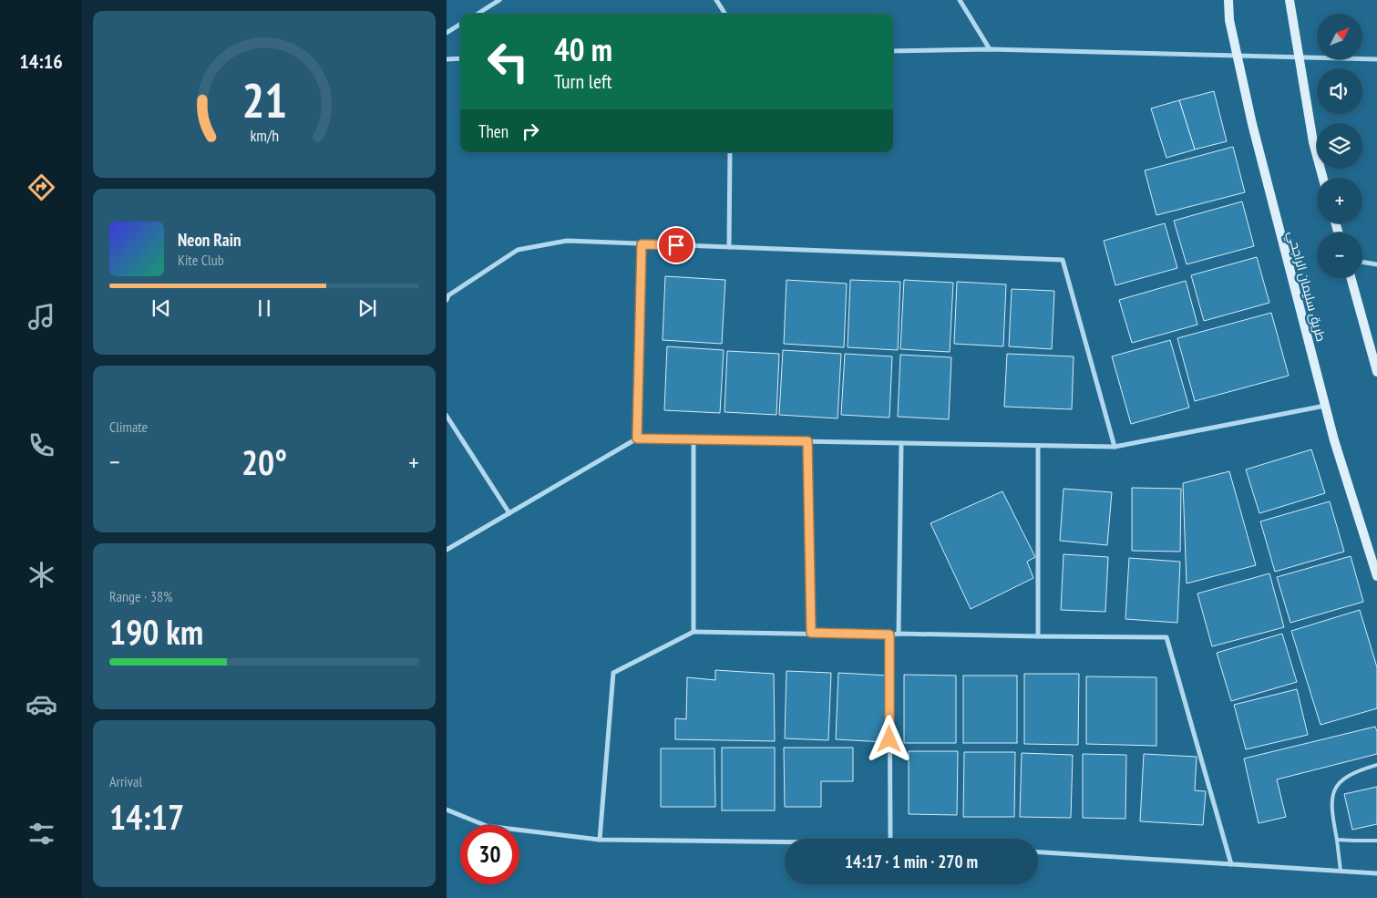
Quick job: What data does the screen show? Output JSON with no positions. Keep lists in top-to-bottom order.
{
  "streets": {
    "main road": ["طريق سليمان الراجحي"]
  },
  "north": "top right",
  "page": {
    "tabs": "14:16",
    "map_buttons": ["+", "−"],
    "turn": ["40 m", "Turn left"],
    "then": "Then",
    "song": ["Neon Rain", "Kite Club"],
    "tile": [
      "Climate",
      ["Range · 38%", "190 km"],
      ["Arrival", "14:17"]
    ],
    "heat": ["−", "20°", "+"],
    "limit": "30",
    "trip": "14:17 · 1 min · 270 m",
    "gauge": ["21", "km/h"]
  }
}
